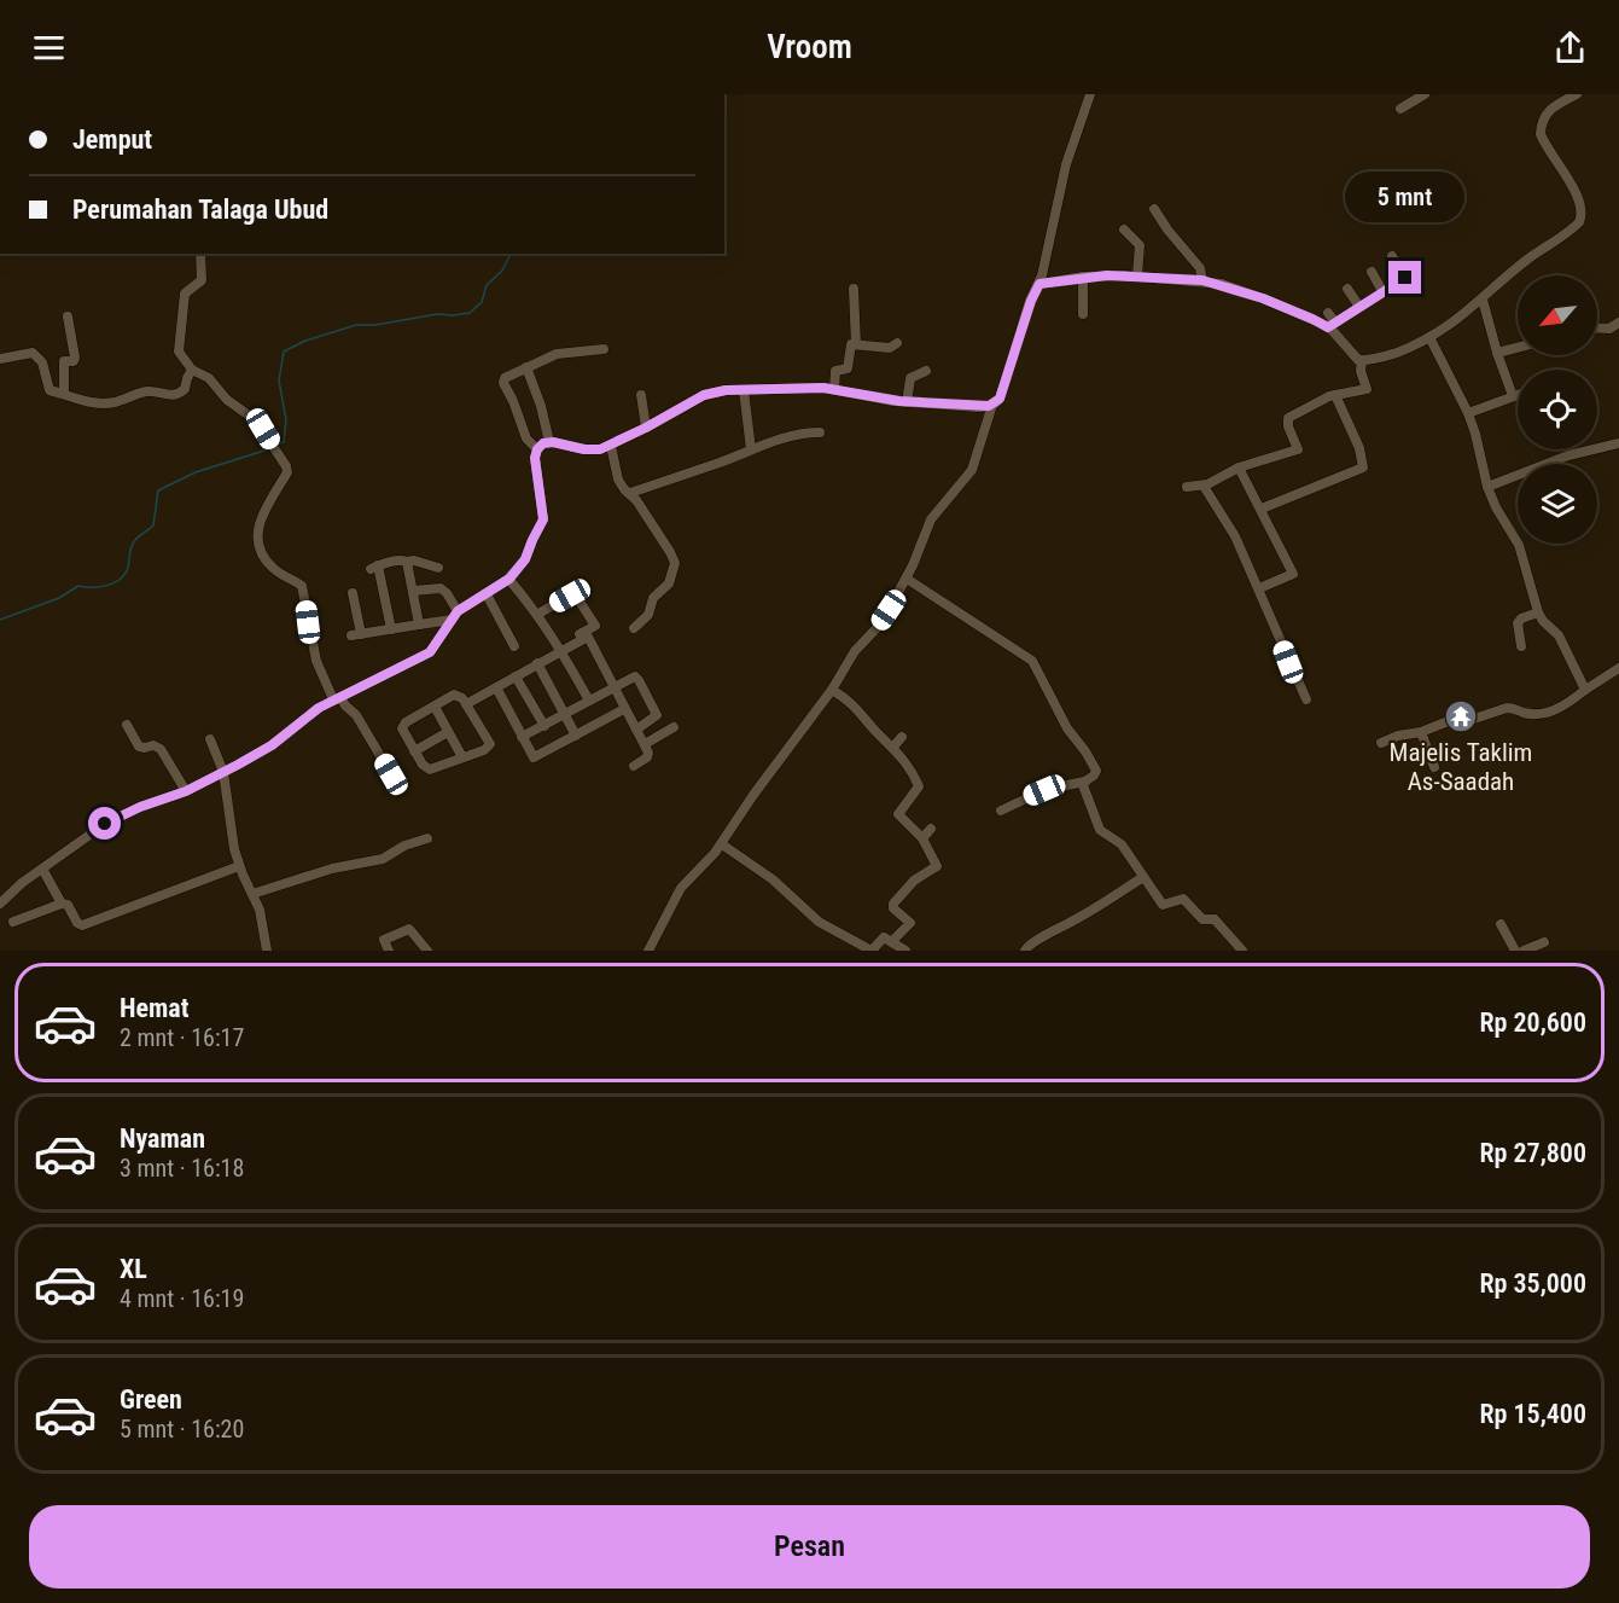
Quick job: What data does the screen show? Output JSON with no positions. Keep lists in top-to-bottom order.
{
  "places": {
    "temple": ["Majelis Taklim As-Saadah"]
  },
  "north": "bottom left",
  "page": {
    "header": "Vroom",
    "banner": ["Jemput", "Perumahan Talaga Ubud"],
    "bubble": "5 mnt",
    "list": [
      {
        "name": "Hemat",
        "note": "2 mnt · 16:17",
        "value": "Rp 20,600"
      },
      {
        "name": "Nyaman",
        "note": "3 mnt · 16:18",
        "value": "Rp 27,800"
      },
      {
        "name": "XL",
        "note": "4 mnt · 16:19",
        "value": "Rp 35,000"
      },
      {
        "name": "Green",
        "note": "5 mnt · 16:20",
        "value": "Rp 15,400"
      }
    ],
    "buttons": "Pesan"
  }
}
